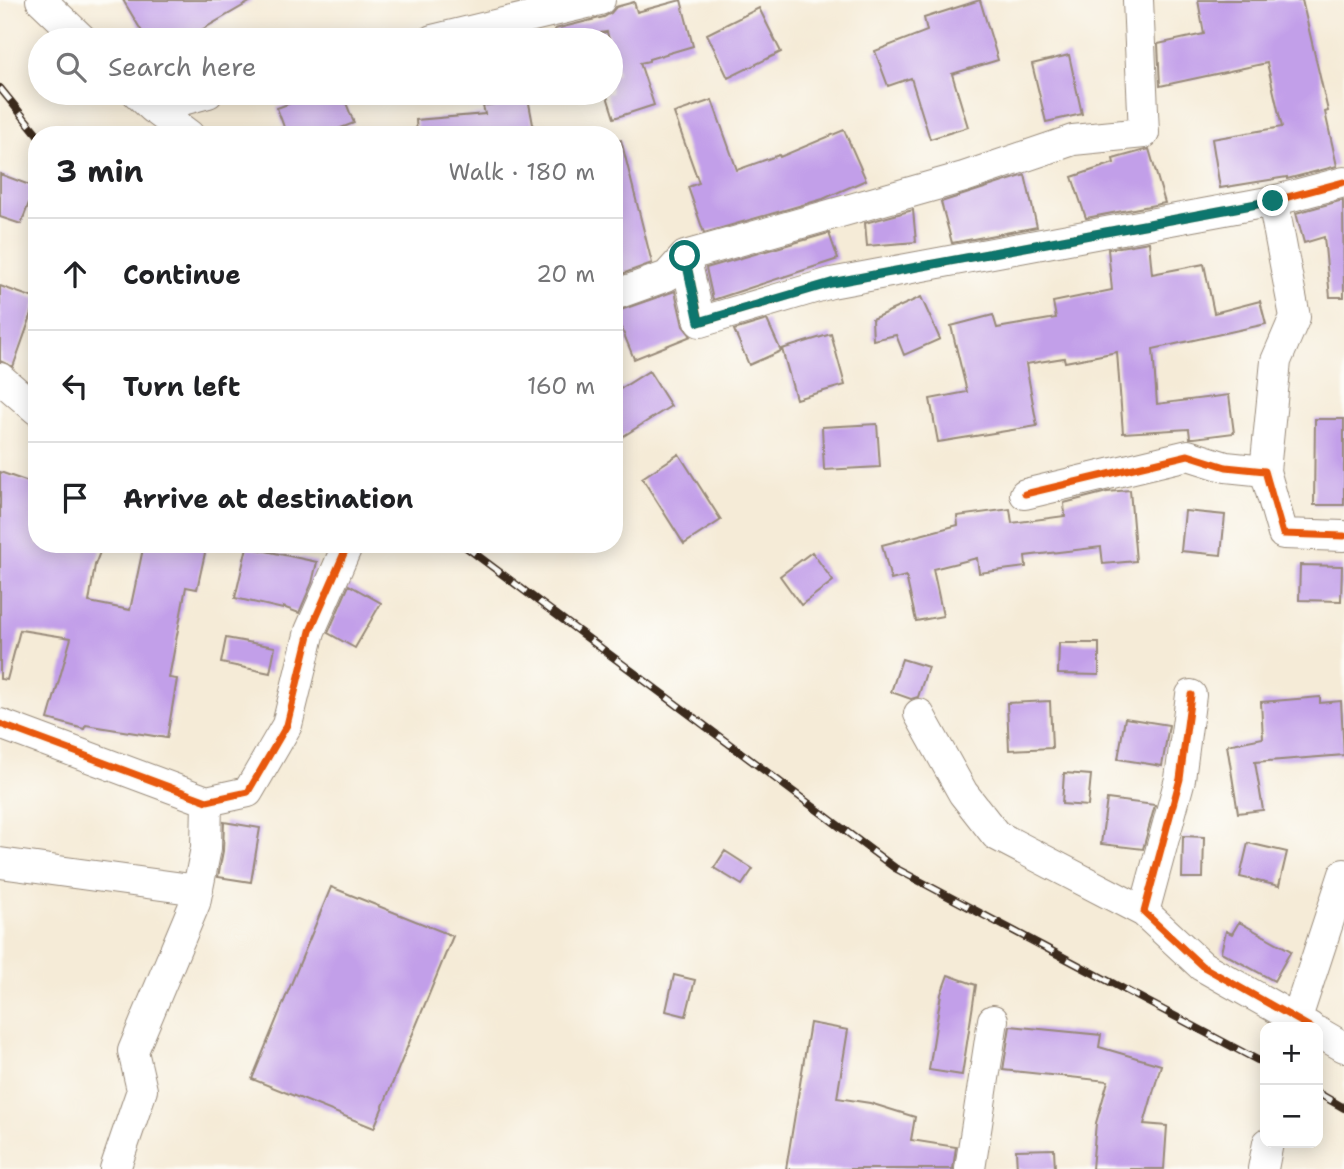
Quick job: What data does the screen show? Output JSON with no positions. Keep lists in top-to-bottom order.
{
  "page": {
    "search": "Search here",
    "heading": ["3 min", "Walk · 180 m"],
    "list": [
      ["Continue", "20 m"],
      ["Turn left", "160 m"],
      "Arrive at destination"
    ],
    "map_buttons": ["+", "−"]
  }
}
